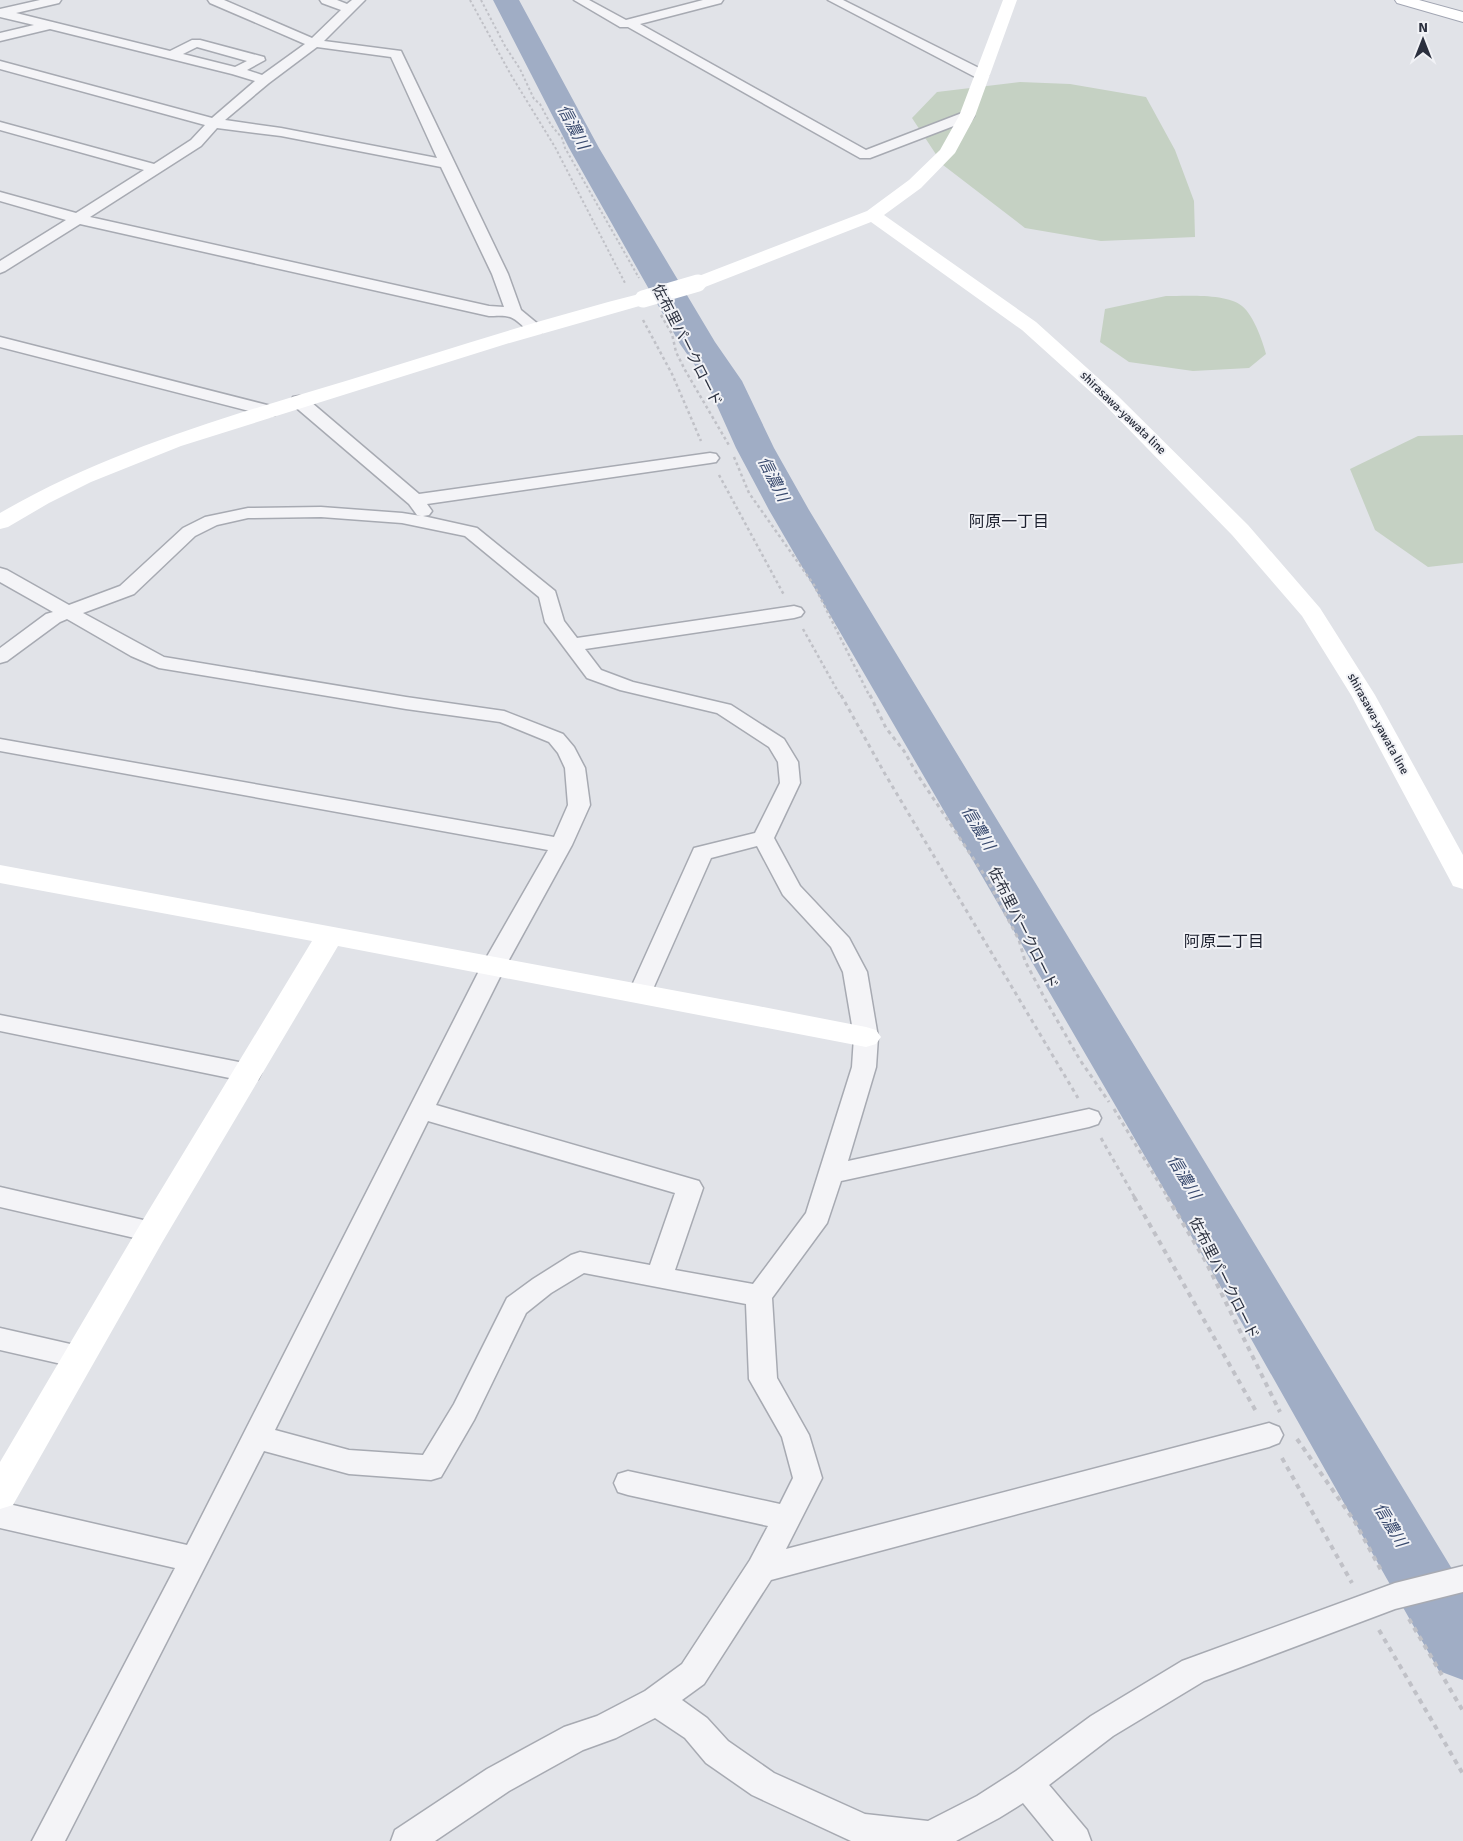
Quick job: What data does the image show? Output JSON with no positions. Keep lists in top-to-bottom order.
{
  "streets": {
    "street": ["shirasawa-yawata line"],
    "path": ["佐布里パークロード"]
  },
  "districts": ["阿原一丁目", "阿原二丁目"],
  "water": ["信濃川"],
  "north": "top"
}
